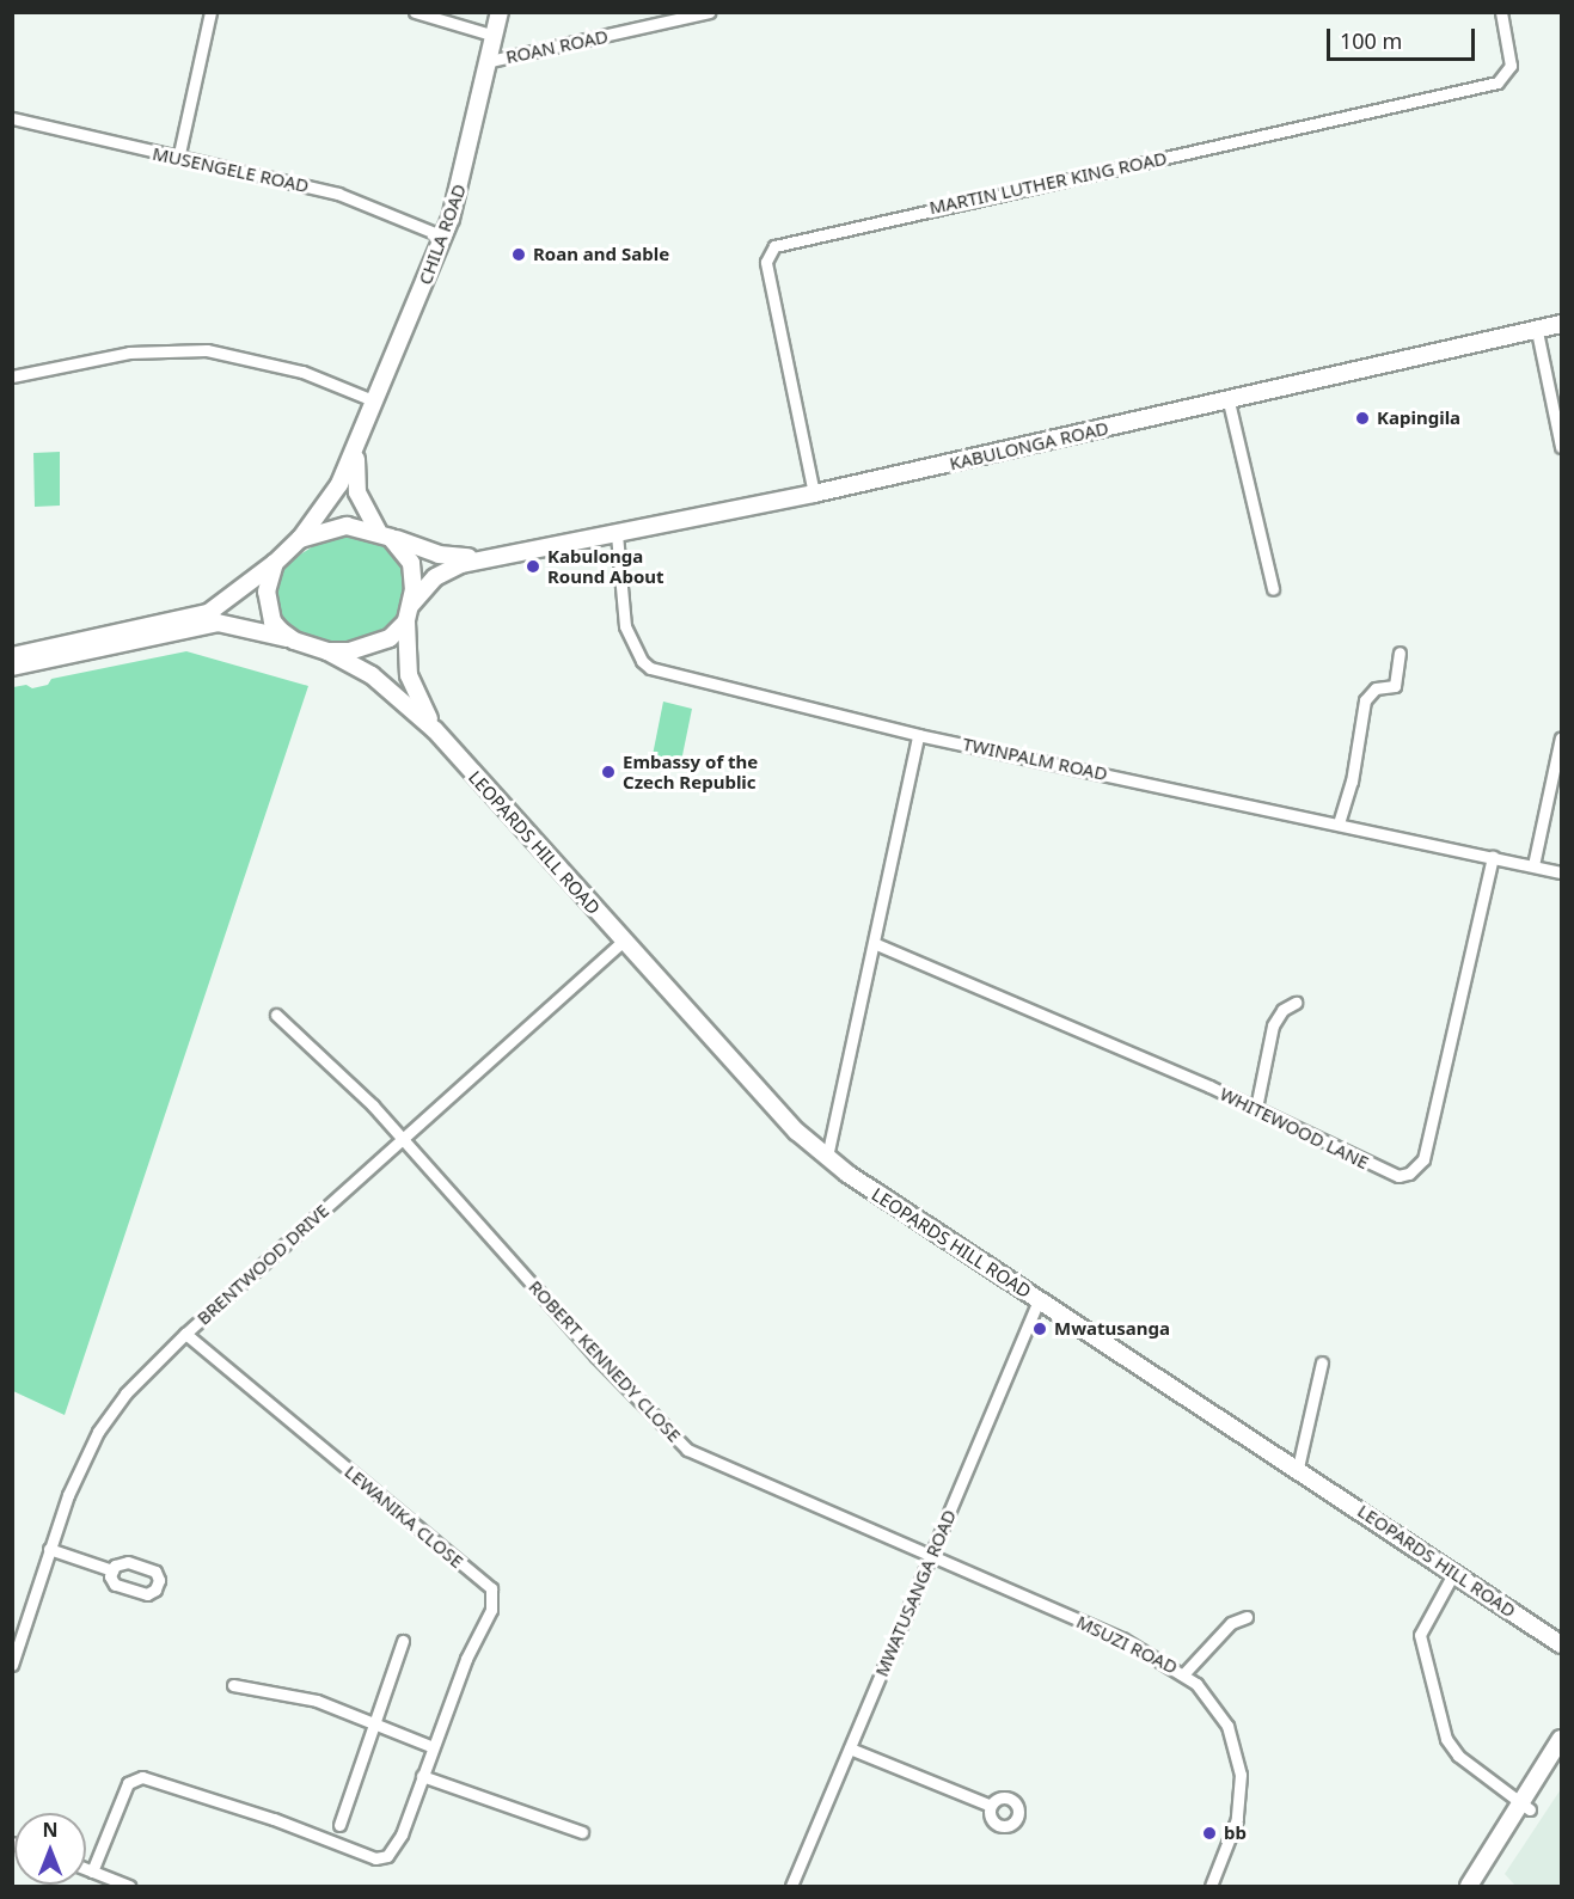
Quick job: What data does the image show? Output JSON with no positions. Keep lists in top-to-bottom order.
{
  "streets": {
    "main road": ["CHILA ROAD", "KABULONGA ROAD", "LEOPARDS HILL ROAD"],
    "street": [
      "ROAN ROAD",
      "MUSENGELE ROAD",
      "MARTIN LUTHER KING ROAD",
      "TWINPALM ROAD",
      "WHITEWOOD LANE",
      "BRENTWOOD DRIVE",
      "ROBERT KENNEDY CLOSE",
      "LEWANIKA CLOSE",
      "MWATUSANGA ROAD",
      "MSUZI ROAD"
    ]
  },
  "crossings": [
    ["ROAN ROAD", "CHILA ROAD"],
    ["MUSENGELE ROAD", "CHILA ROAD"],
    ["MARTIN LUTHER KING ROAD", "KABULONGA ROAD"],
    ["CHILA ROAD", "KABULONGA ROAD"],
    ["CHILA ROAD", "LEOPARDS HILL ROAD"],
    ["KABULONGA ROAD", "TWINPALM ROAD"],
    ["KABULONGA ROAD", "LEOPARDS HILL ROAD"],
    ["TWINPALM ROAD", "WHITEWOOD LANE"],
    ["LEOPARDS HILL ROAD", "BRENTWOOD DRIVE"],
    ["LEOPARDS HILL ROAD", "MWATUSANGA ROAD"],
    ["BRENTWOOD DRIVE", "ROBERT KENNEDY CLOSE"],
    ["BRENTWOOD DRIVE", "LEWANIKA CLOSE"],
    ["ROBERT KENNEDY CLOSE", "MWATUSANGA ROAD"],
    ["ROBERT KENNEDY CLOSE", "MSUZI ROAD"],
    ["MWATUSANGA ROAD", "MSUZI ROAD"]
  ],
  "places": [
    "Roan and Sable",
    "Kapingila",
    "Kabulonga Round About",
    "Embassy of the Czech Republic",
    "Mwatusanga",
    "bb"
  ],
  "scale_bar": "100 m",
  "north": "top"
}
